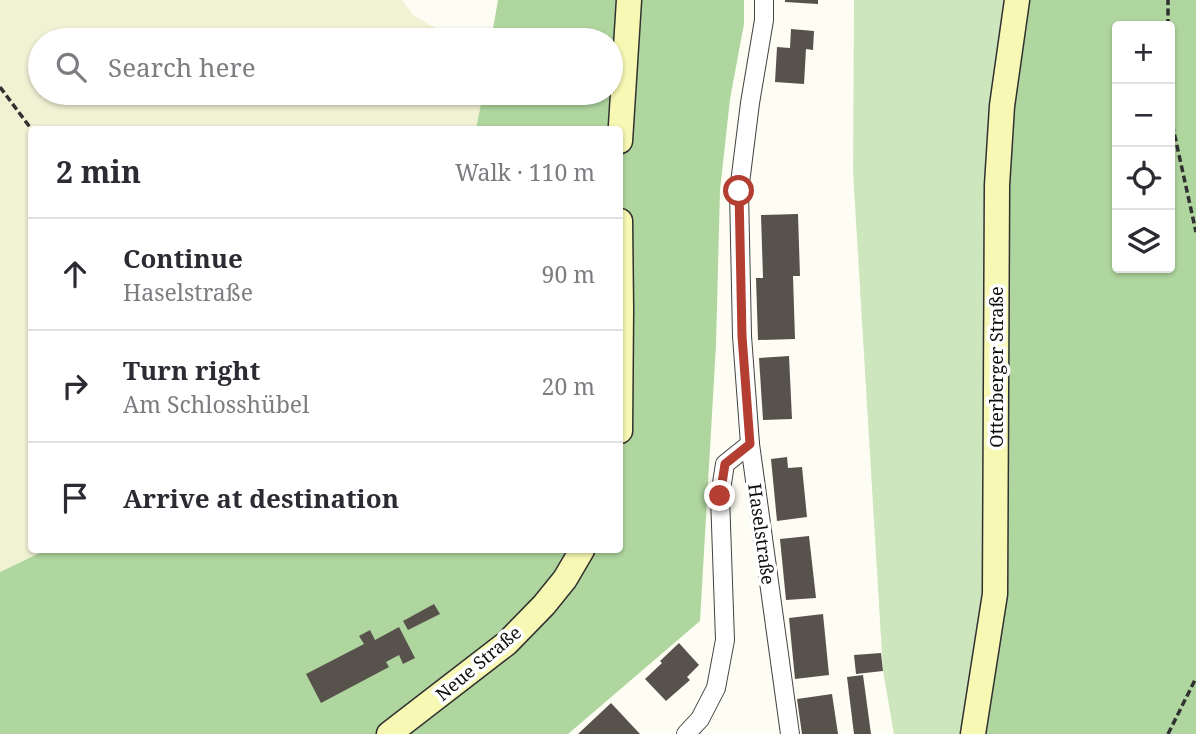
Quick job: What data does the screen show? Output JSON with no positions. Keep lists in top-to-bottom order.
{
  "streets": {
    "street": ["Otterberger Straße", "Haselstraße", "Neue Straße"]
  },
  "page": {
    "map_buttons": ["+", "−"],
    "search": "Search here",
    "heading": ["2 min", "Walk · 110 m"],
    "list": [
      ["Continue", "Haselstraße", "90 m"],
      ["Turn right", "Am Schlosshübel", "20 m"],
      "Arrive at destination"
    ]
  }
}
